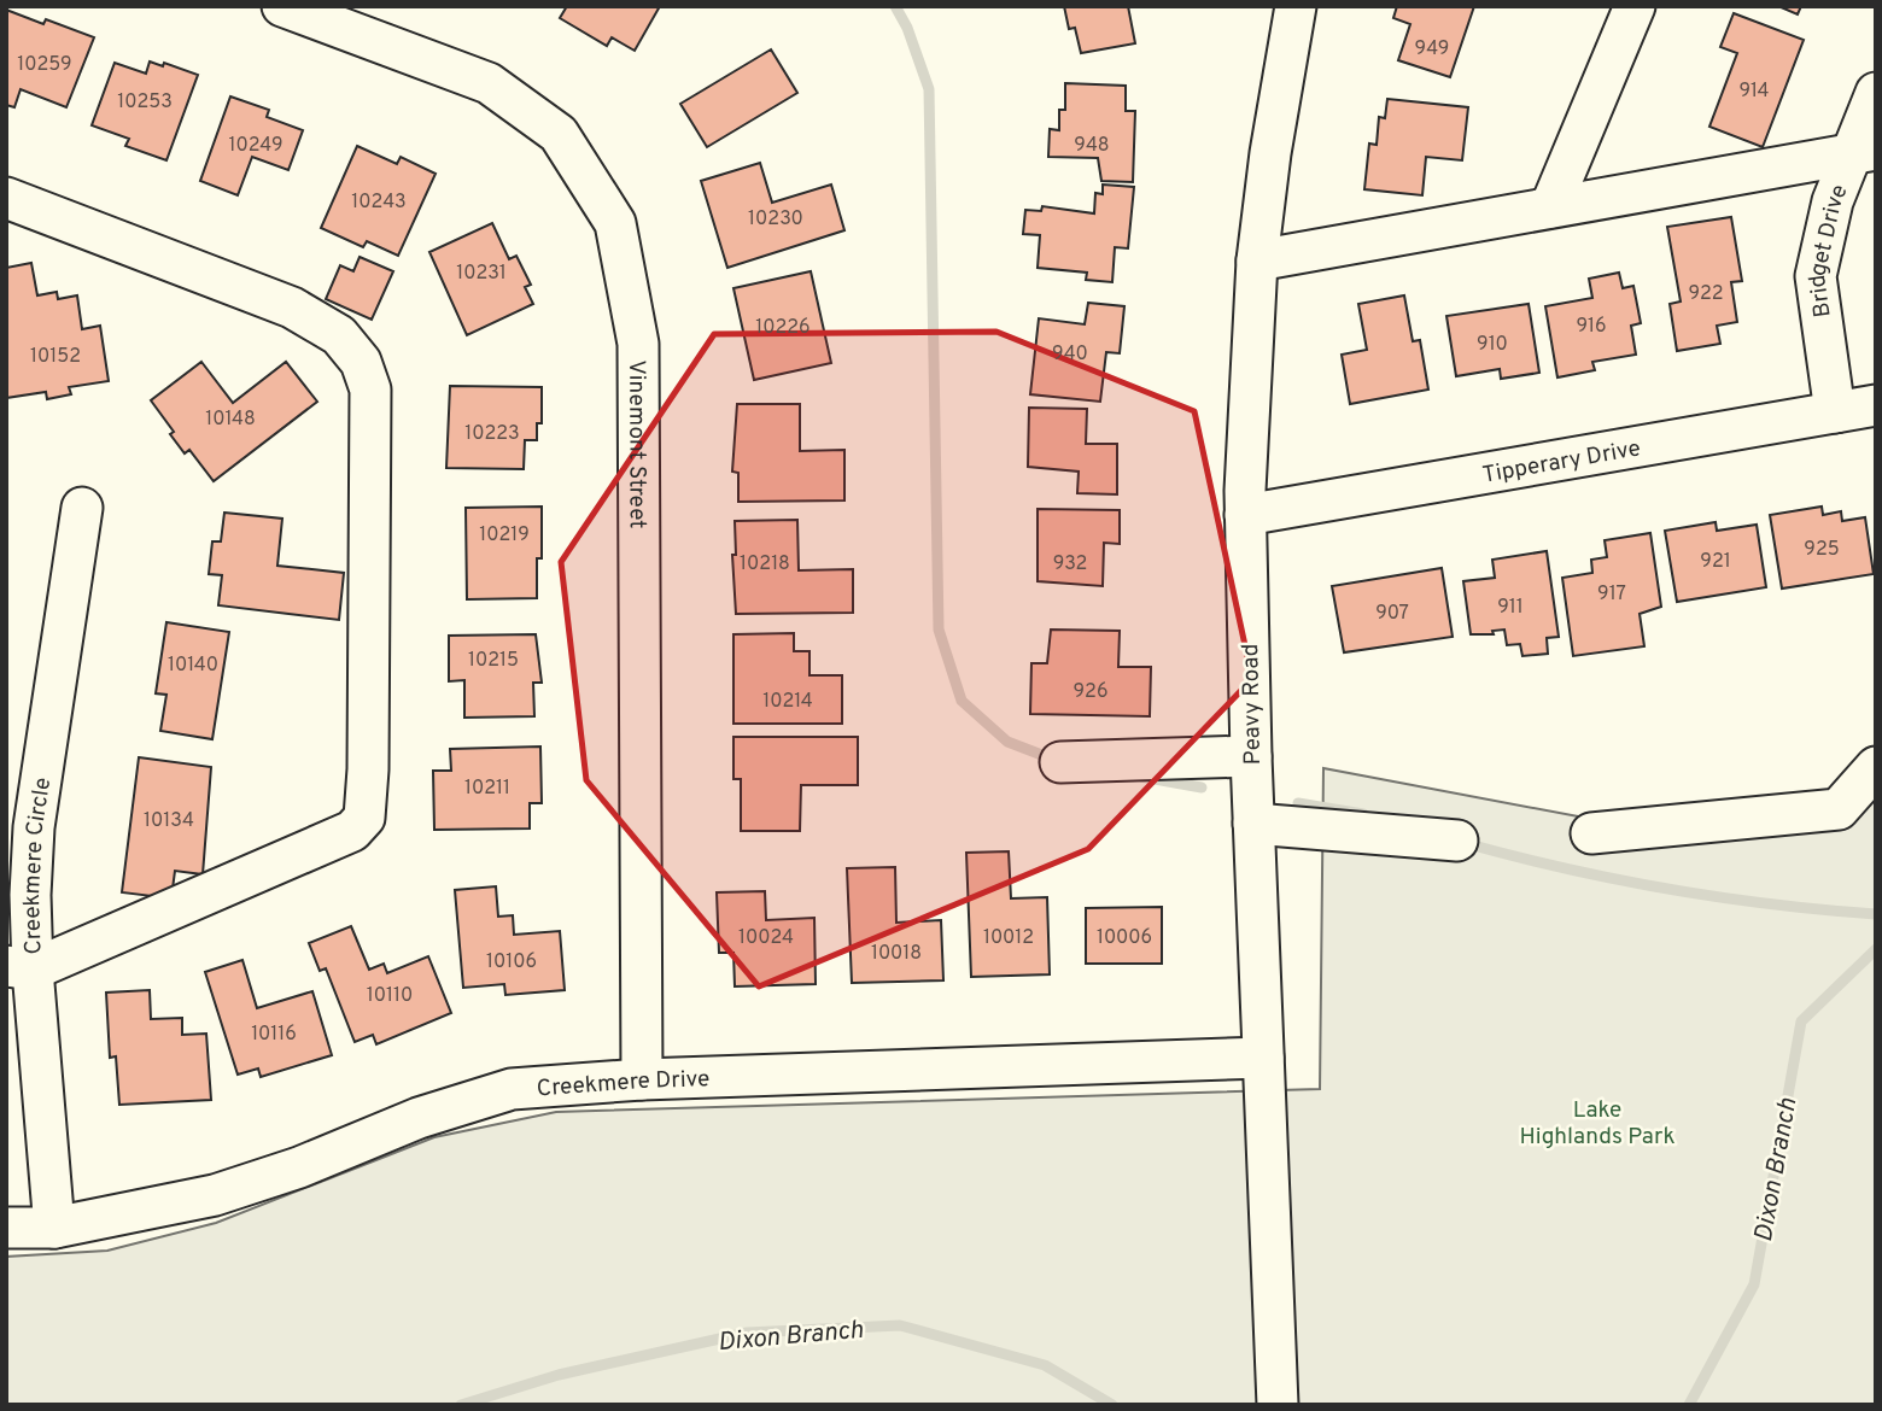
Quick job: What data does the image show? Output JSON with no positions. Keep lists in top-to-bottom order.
{
  "streets": {
    "street": [
      "Bridget Drive",
      "Vinemont Street",
      "Tipperary Drive",
      "Peavy Road",
      "Creekmere Circle",
      "Creekmere Drive"
    ]
  },
  "crossings": [
    ["Bridget Drive", "Tipperary Drive"],
    ["Vinemont Street", "Creekmere Drive"],
    ["Tipperary Drive", "Peavy Road"],
    ["Peavy Road", "Creekmere Drive"],
    ["Creekmere Circle", "Creekmere Drive"]
  ],
  "water": ["Dixon Branch"],
  "parks": ["Lake Highlands Park"],
  "house_numbers": [
    "949",
    "10259",
    "914",
    "10253",
    "10249",
    "948",
    "10243",
    "10230",
    "10231",
    "922",
    "916",
    "10226",
    "910",
    "940",
    "10152",
    "10148",
    "10223",
    "10219",
    "925",
    "921",
    "10218",
    "932",
    "917",
    "911",
    "907",
    "10215",
    "10140",
    "926",
    "10214",
    "10211",
    "10134",
    "10024",
    "10012",
    "10006",
    "10018",
    "10106",
    "10110",
    "10116"
  ]
}
